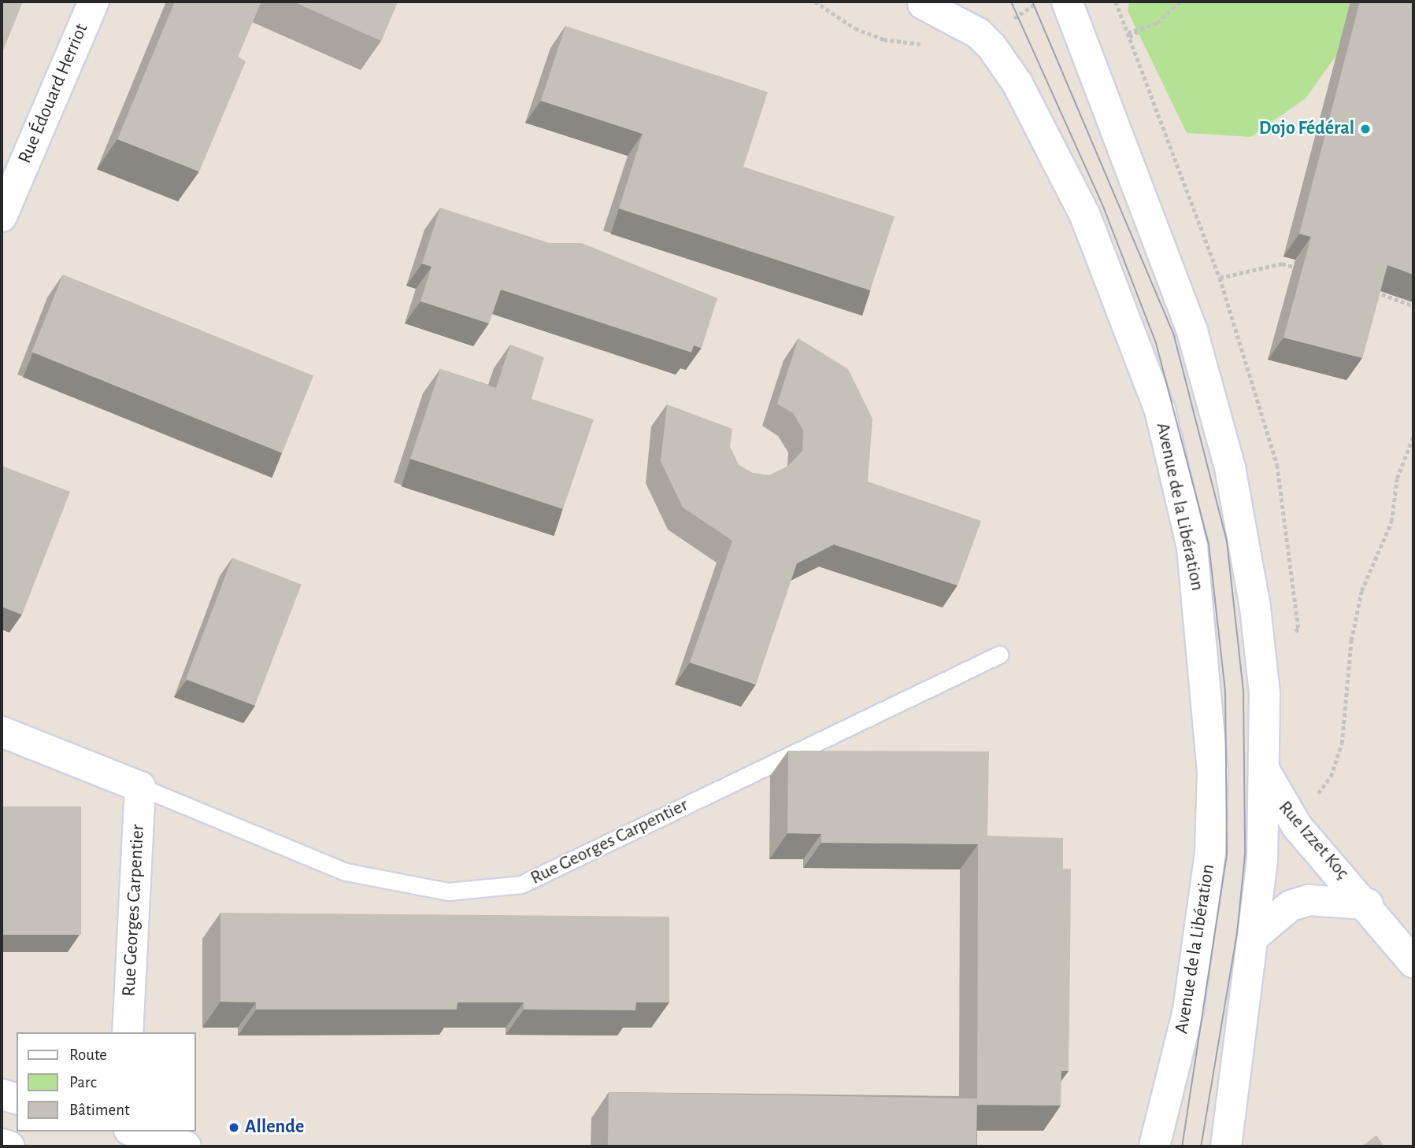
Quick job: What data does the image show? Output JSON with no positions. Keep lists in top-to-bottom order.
{
  "streets": {
    "street": [
      "Rue Édouard Herriot",
      "Avenue de la Libération",
      "Rue Izzet Koç",
      "Rue Georges Carpentier"
    ]
  },
  "places": ["Dojo Fédéral", "Allende"],
  "legend": ["Route", "Parc", "Bâtiment"]
}
